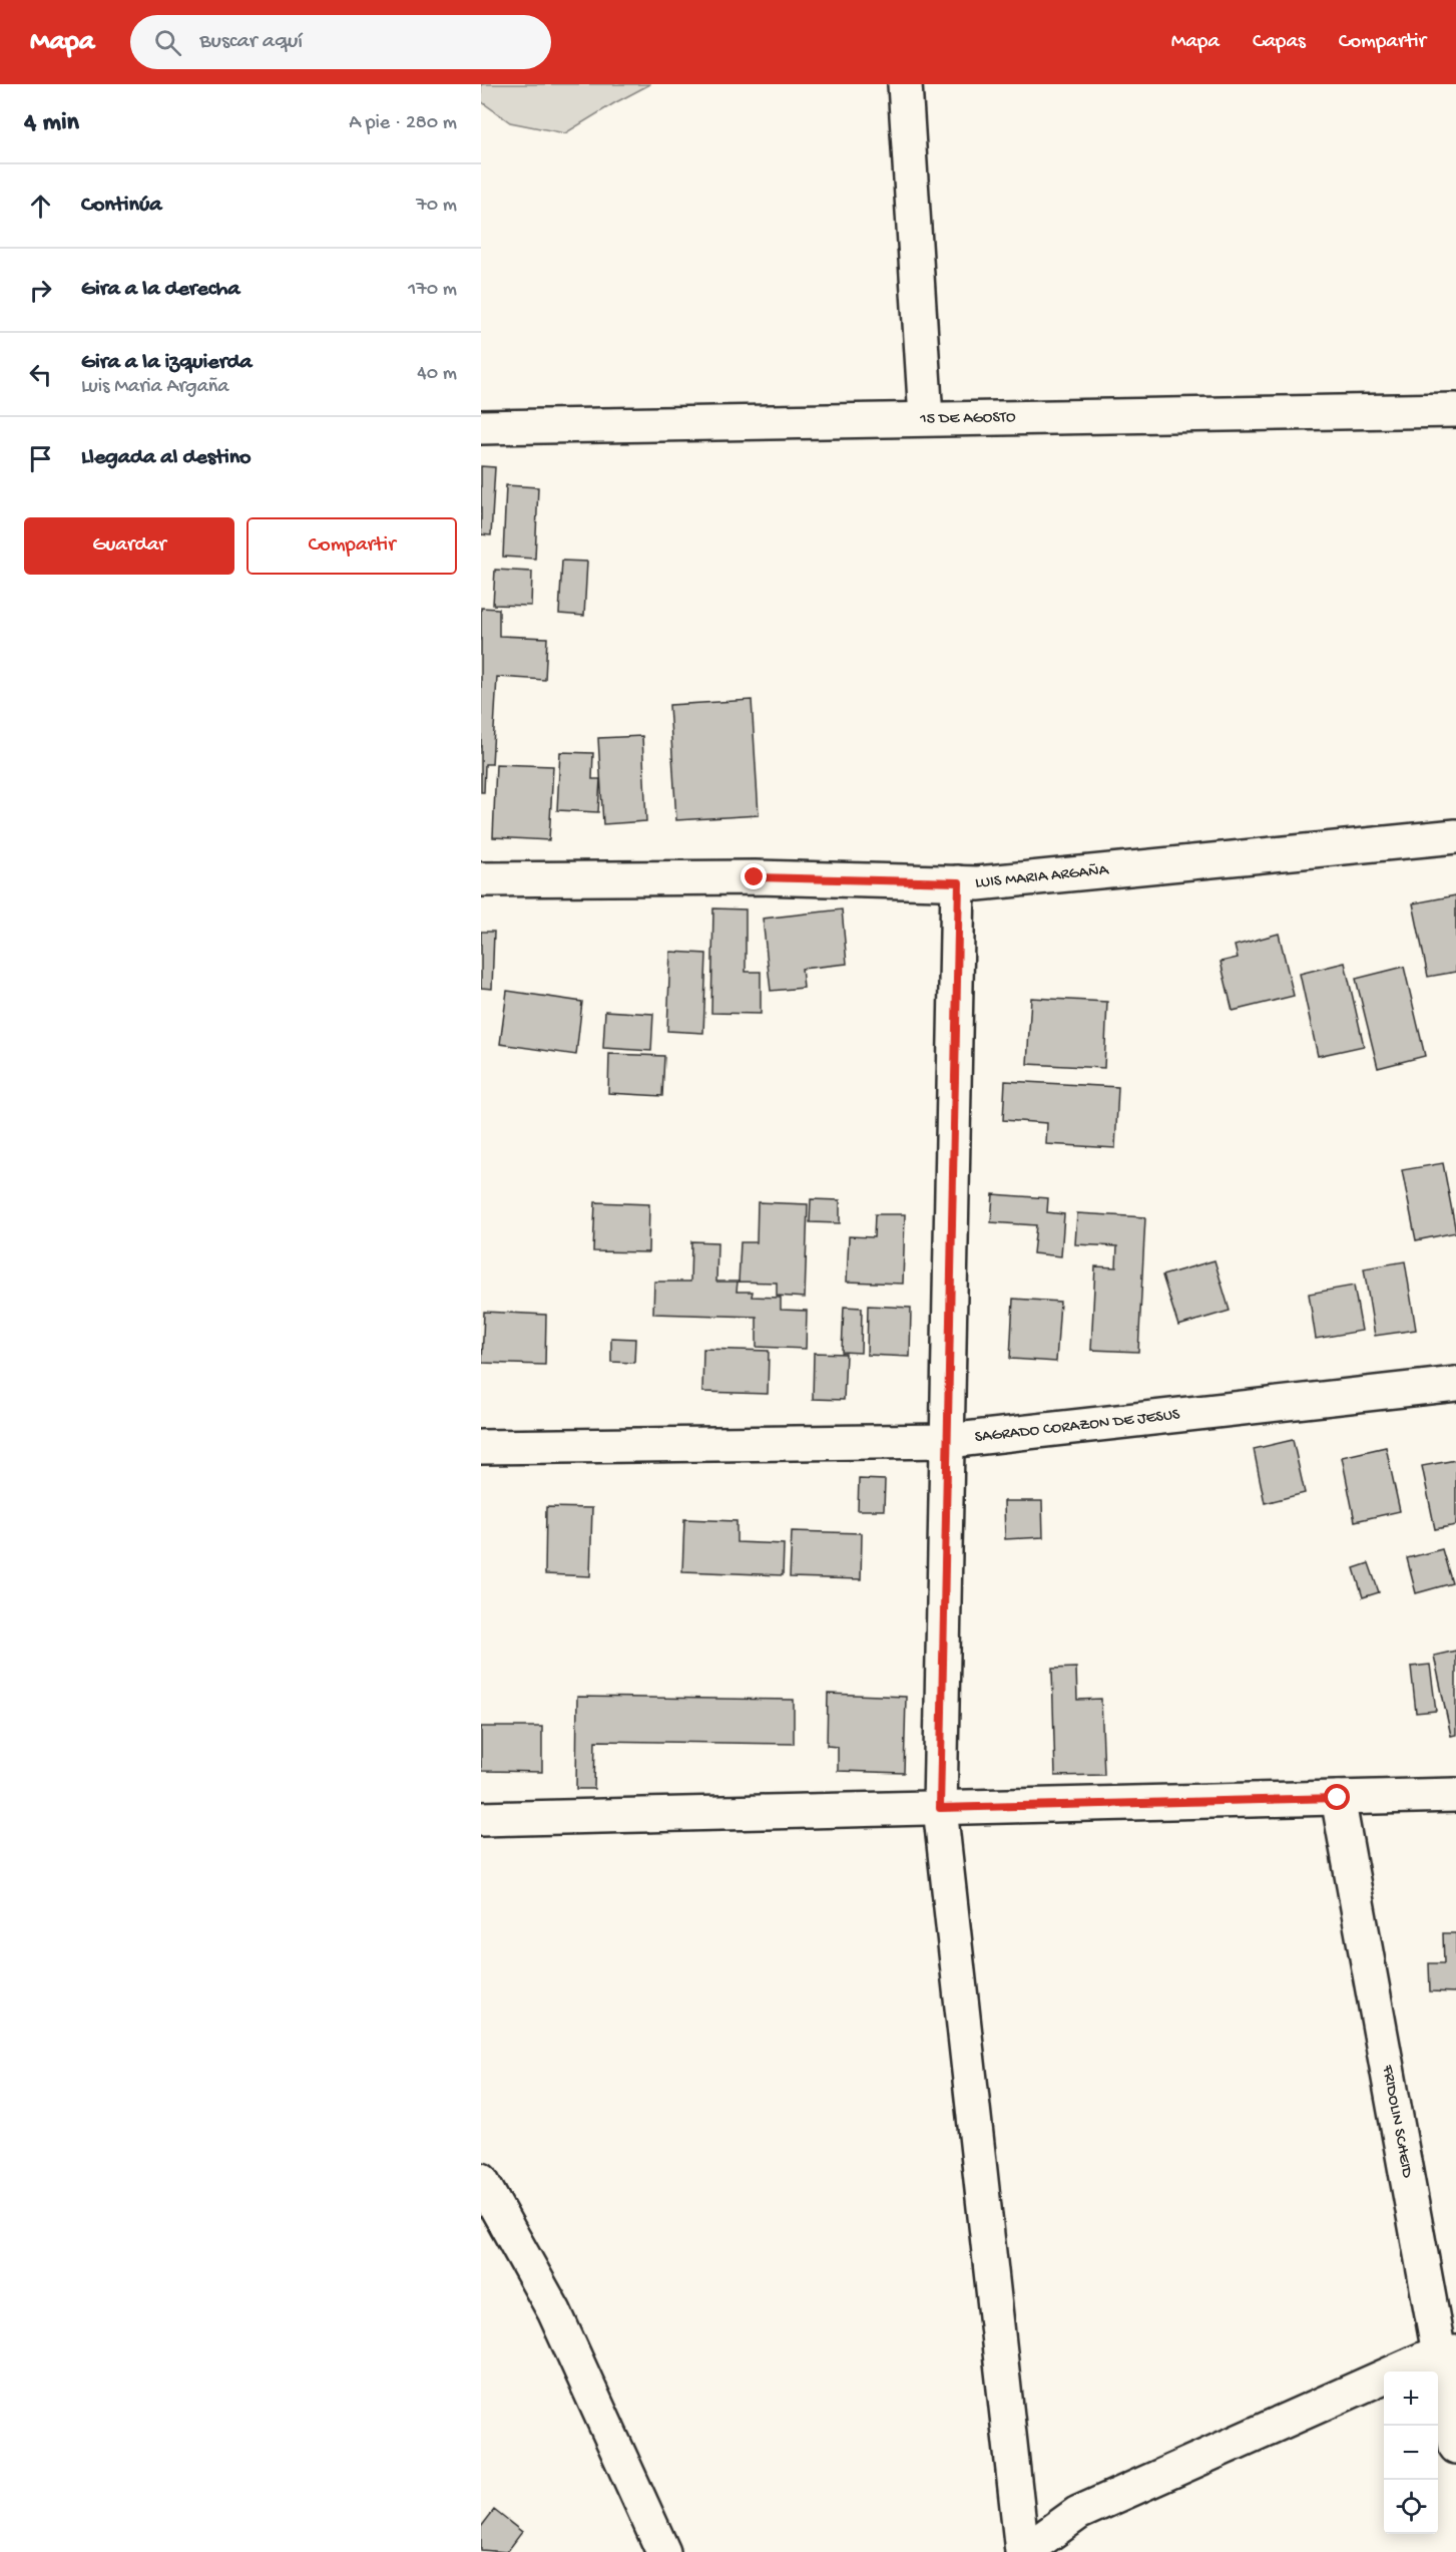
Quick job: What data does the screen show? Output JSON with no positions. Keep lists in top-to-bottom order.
{
  "streets": {
    "street": [
      "15 DE AGOSTO",
      "LUIS MARIA ARGAÑA",
      "SAGRADO CORAZON DE JESUS",
      "FRIDOLIN SCHEID"
    ]
  },
  "page": {
    "header": "Mapa",
    "search": "Buscar aquí",
    "nav": ["Mapa", "Capas", "Compartir"],
    "heading": ["4 min", "A pie · 280 m"],
    "list": [
      ["Continúa", "70 m"],
      ["Gira a la derecha", "170 m"],
      ["Gira a la izquierda", "Luis Maria Argaña", "40 m"],
      "Llegada al destino"
    ],
    "buttons": ["Guardar", "Compartir"],
    "map_buttons": ["+", "−"]
  }
}
